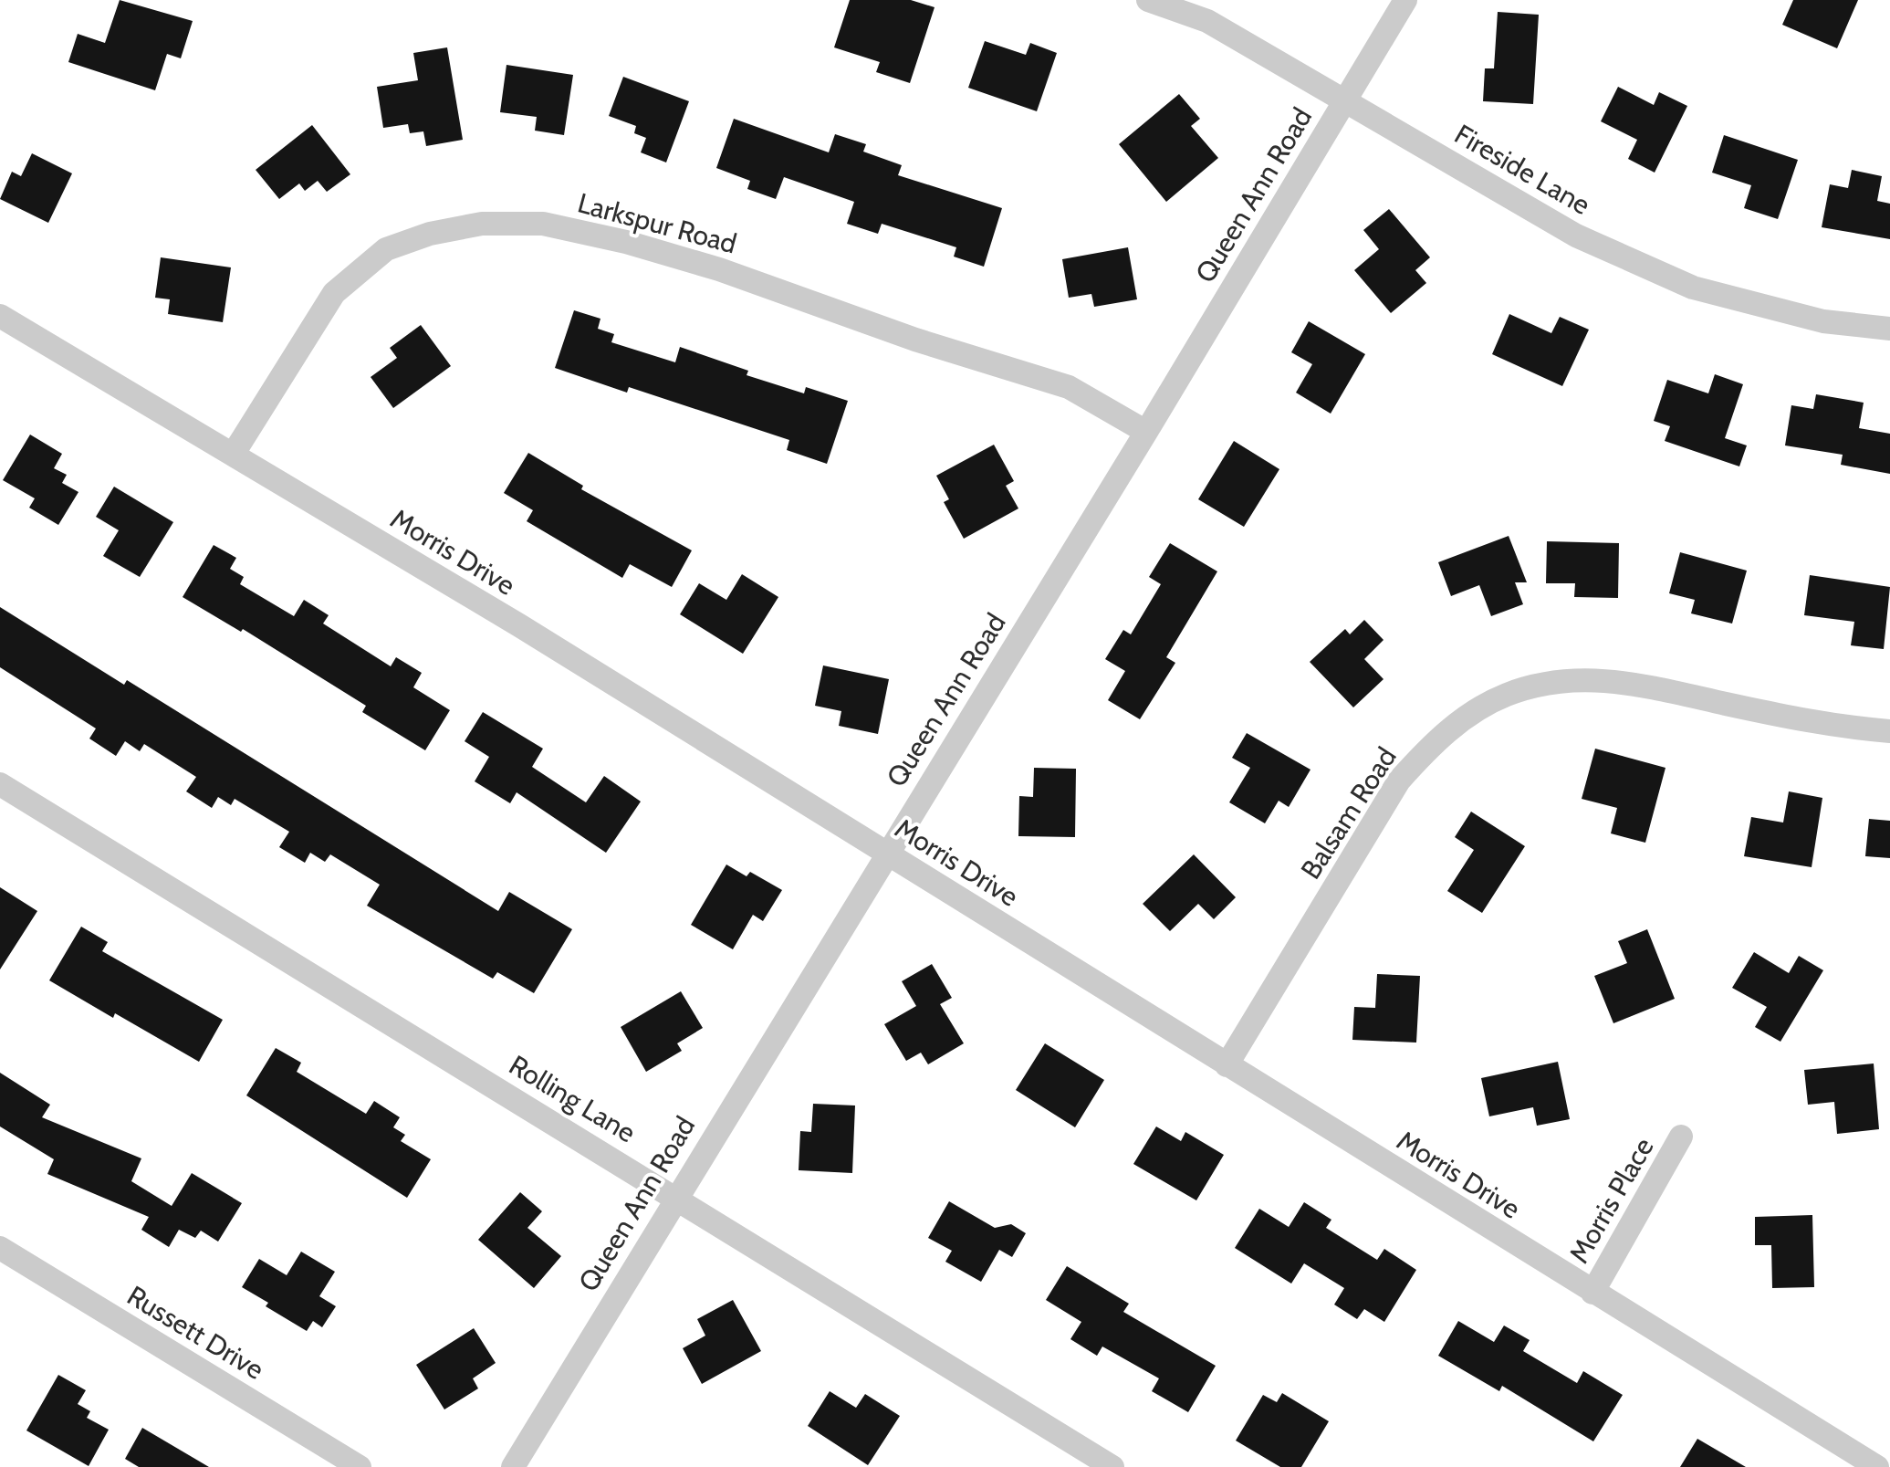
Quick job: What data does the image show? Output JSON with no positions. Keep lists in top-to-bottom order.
{
  "streets": {
    "street": [
      "Fireside Lane",
      "Queen Ann Road",
      "Larkspur Road",
      "Morris Drive",
      "Balsam Road",
      "Rolling Lane",
      "Morris Place",
      "Russett Drive"
    ]
  },
  "crossings": [
    ["Fireside Lane", "Queen Ann Road"],
    ["Queen Ann Road", "Larkspur Road"],
    ["Queen Ann Road", "Morris Drive"],
    ["Queen Ann Road", "Rolling Lane"],
    ["Larkspur Road", "Morris Drive"],
    ["Morris Drive", "Balsam Road"],
    ["Morris Drive", "Morris Place"]
  ]
}
